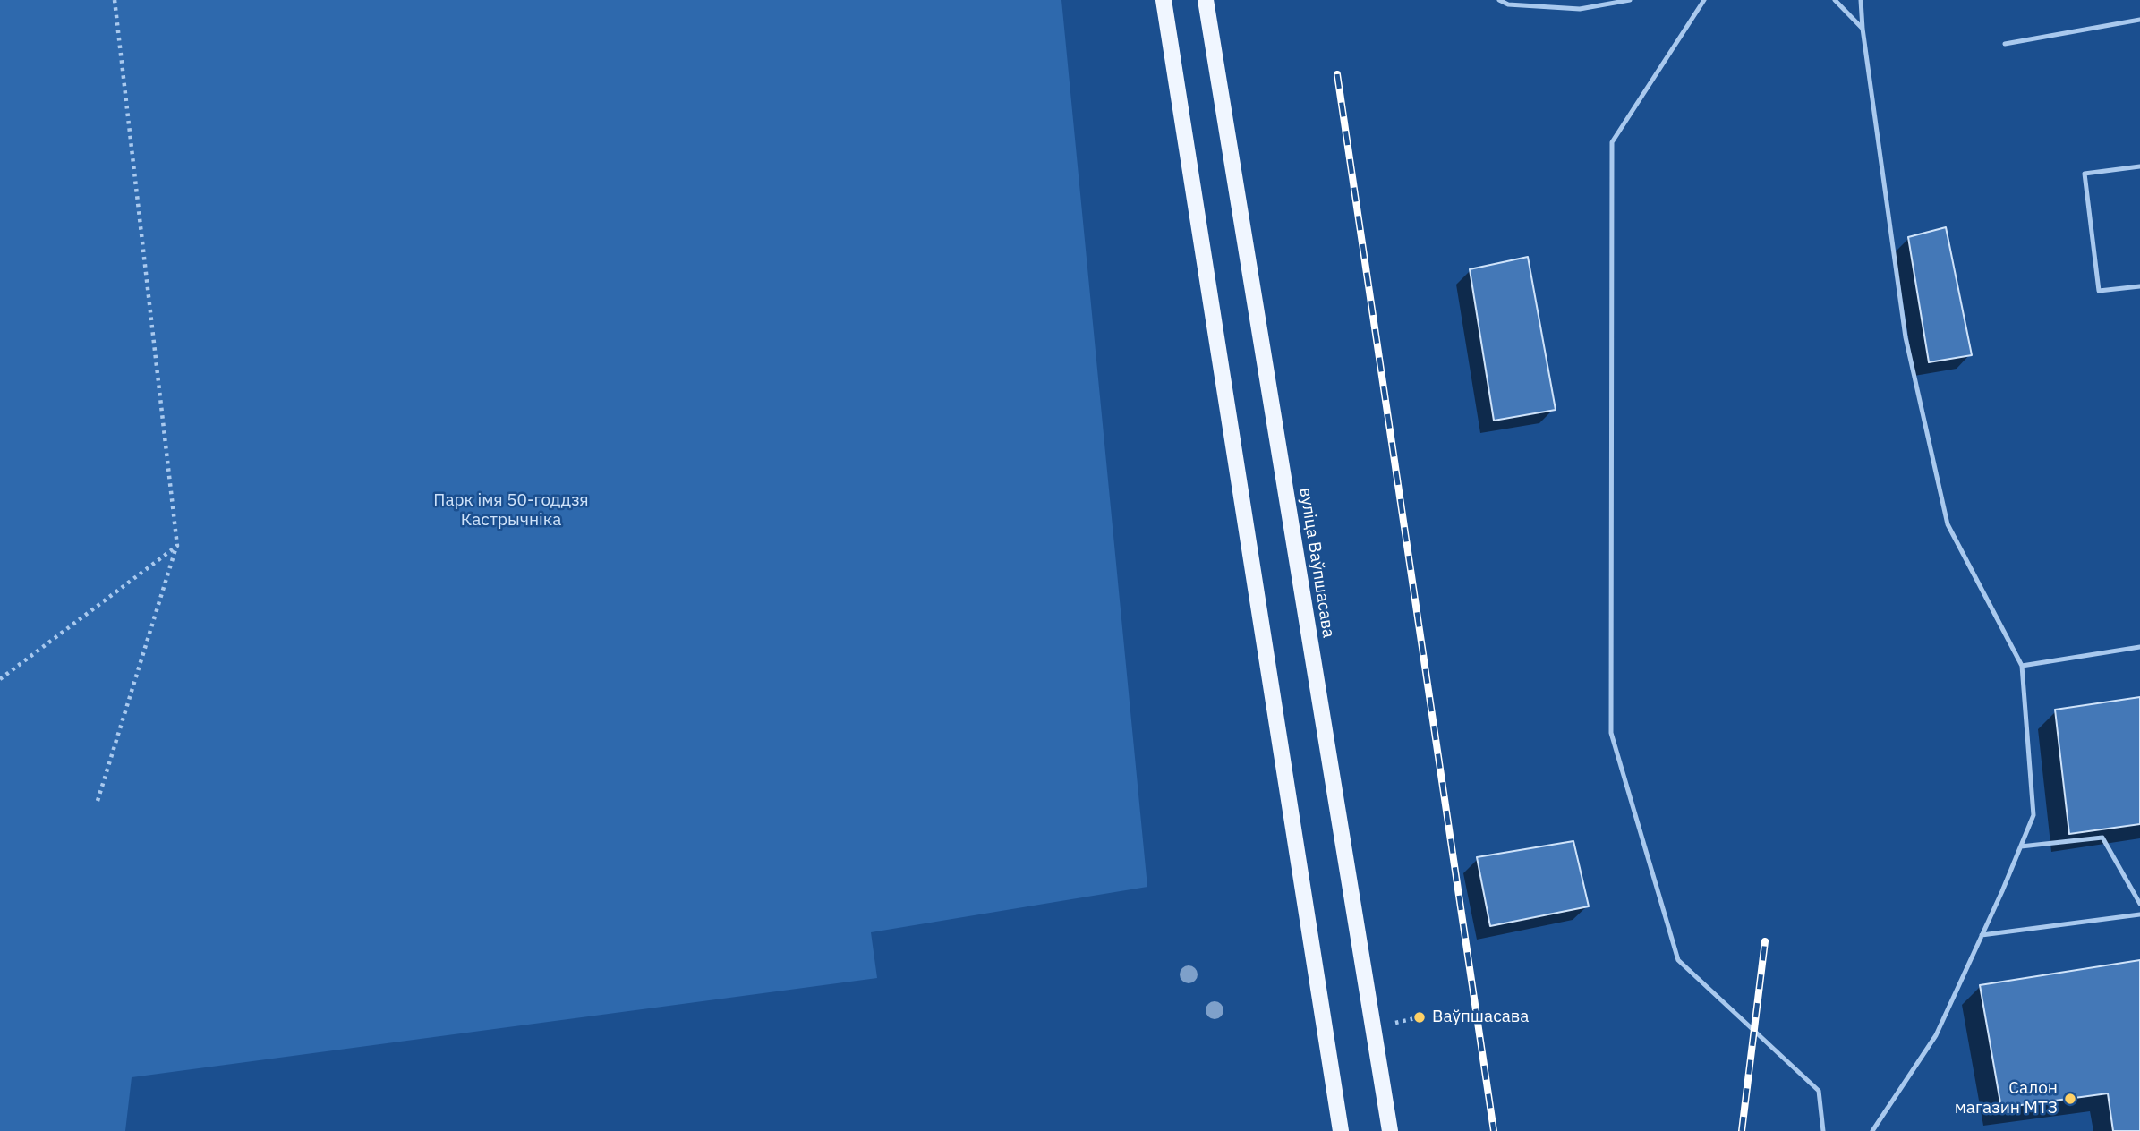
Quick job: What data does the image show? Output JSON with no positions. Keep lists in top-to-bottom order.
{
  "streets": {
    "main road": ["вуліца Ваўпшасава"]
  },
  "parks": ["Парк імя 50-годдзя Кастрычніка"],
  "places": ["Ваўпшасава", "Салон магазин МТЗ"]
}
